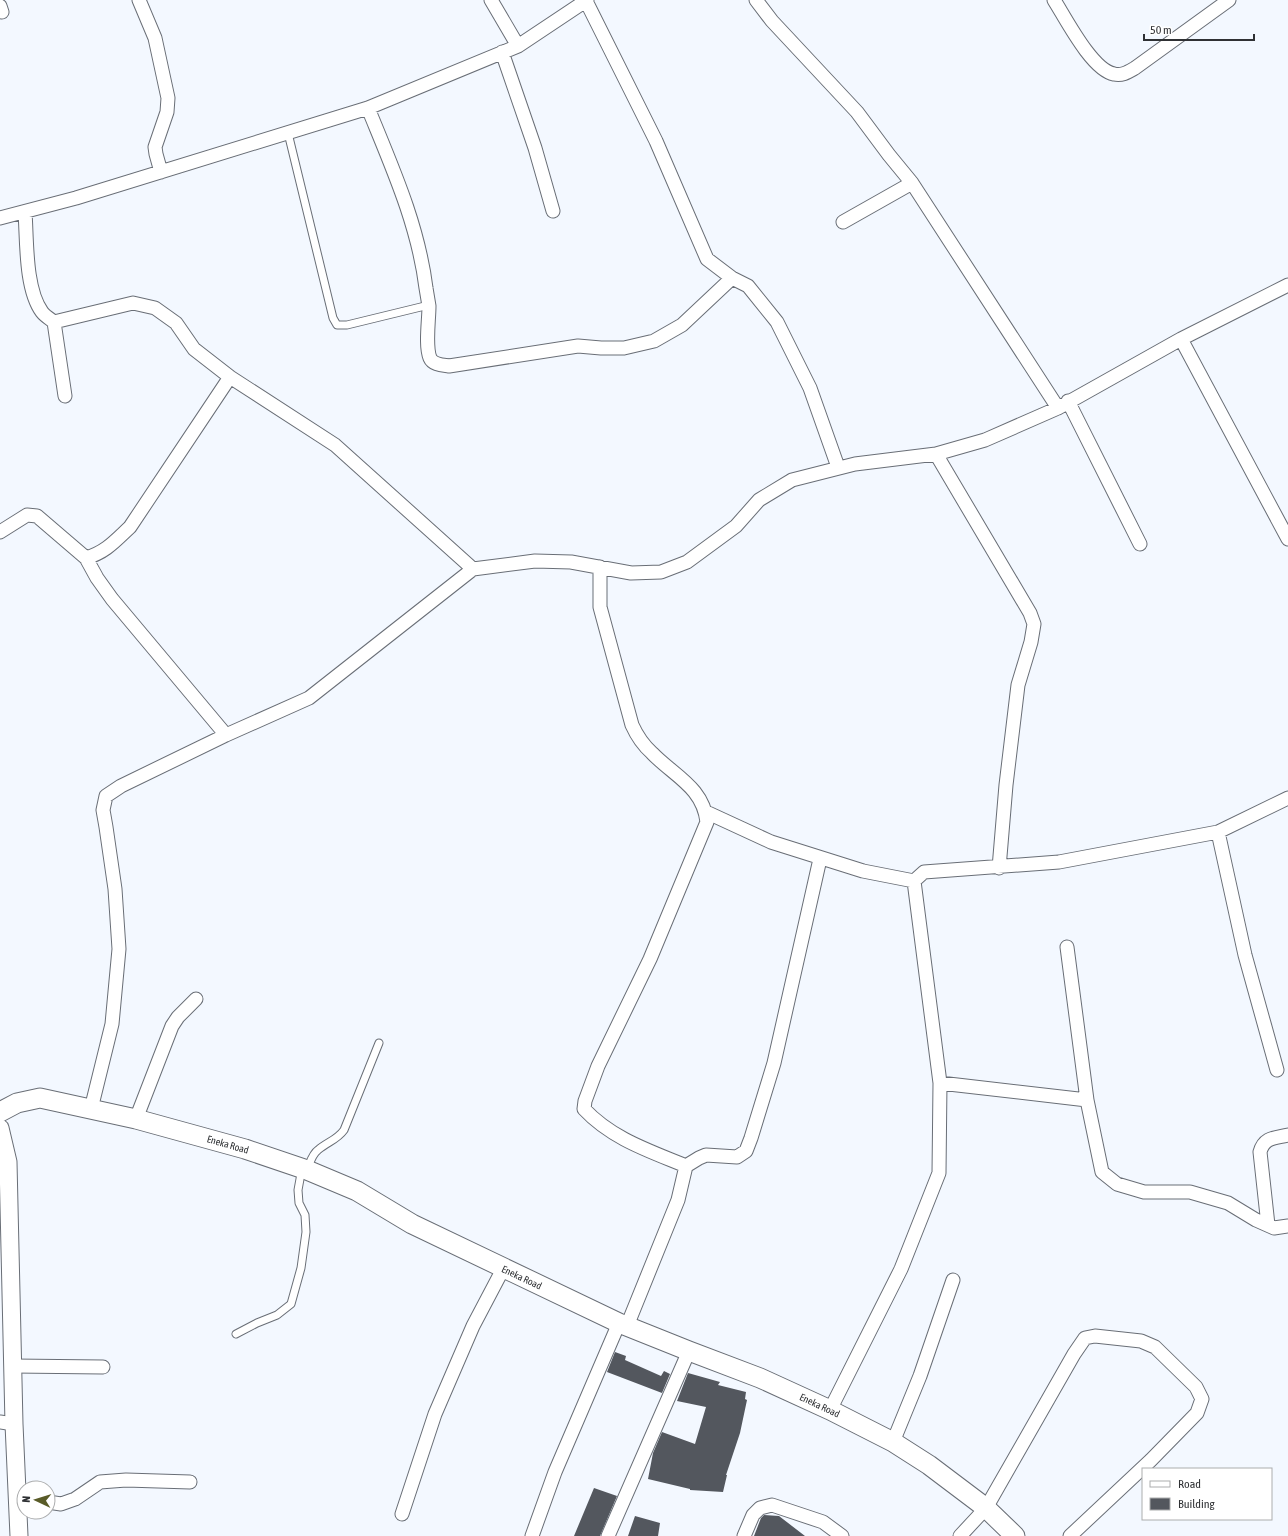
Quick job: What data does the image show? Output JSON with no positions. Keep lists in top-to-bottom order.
{
  "streets": {
    "main road": ["Eneka Road"]
  },
  "legend": ["Road", "Building"],
  "scale_bar": "50 m",
  "north": "left"
}
